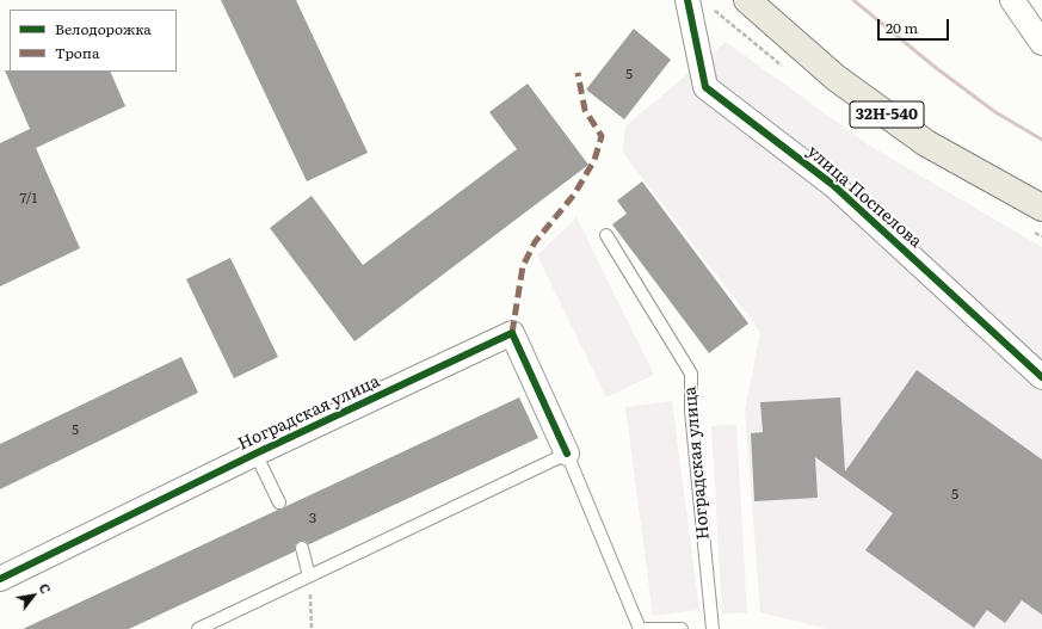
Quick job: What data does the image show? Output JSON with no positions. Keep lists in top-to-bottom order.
{
  "streets": {
    "main road": ["32Н-540"],
    "street": ["улица Поспелова", "Ноградская улица"]
  },
  "house_numbers": [
    "5",
    "7/1",
    "5",
    "5",
    "3"
  ],
  "legend": ["Велодорожка", "Тропа"],
  "scale_bar": "20 m",
  "north": "top right"
}
